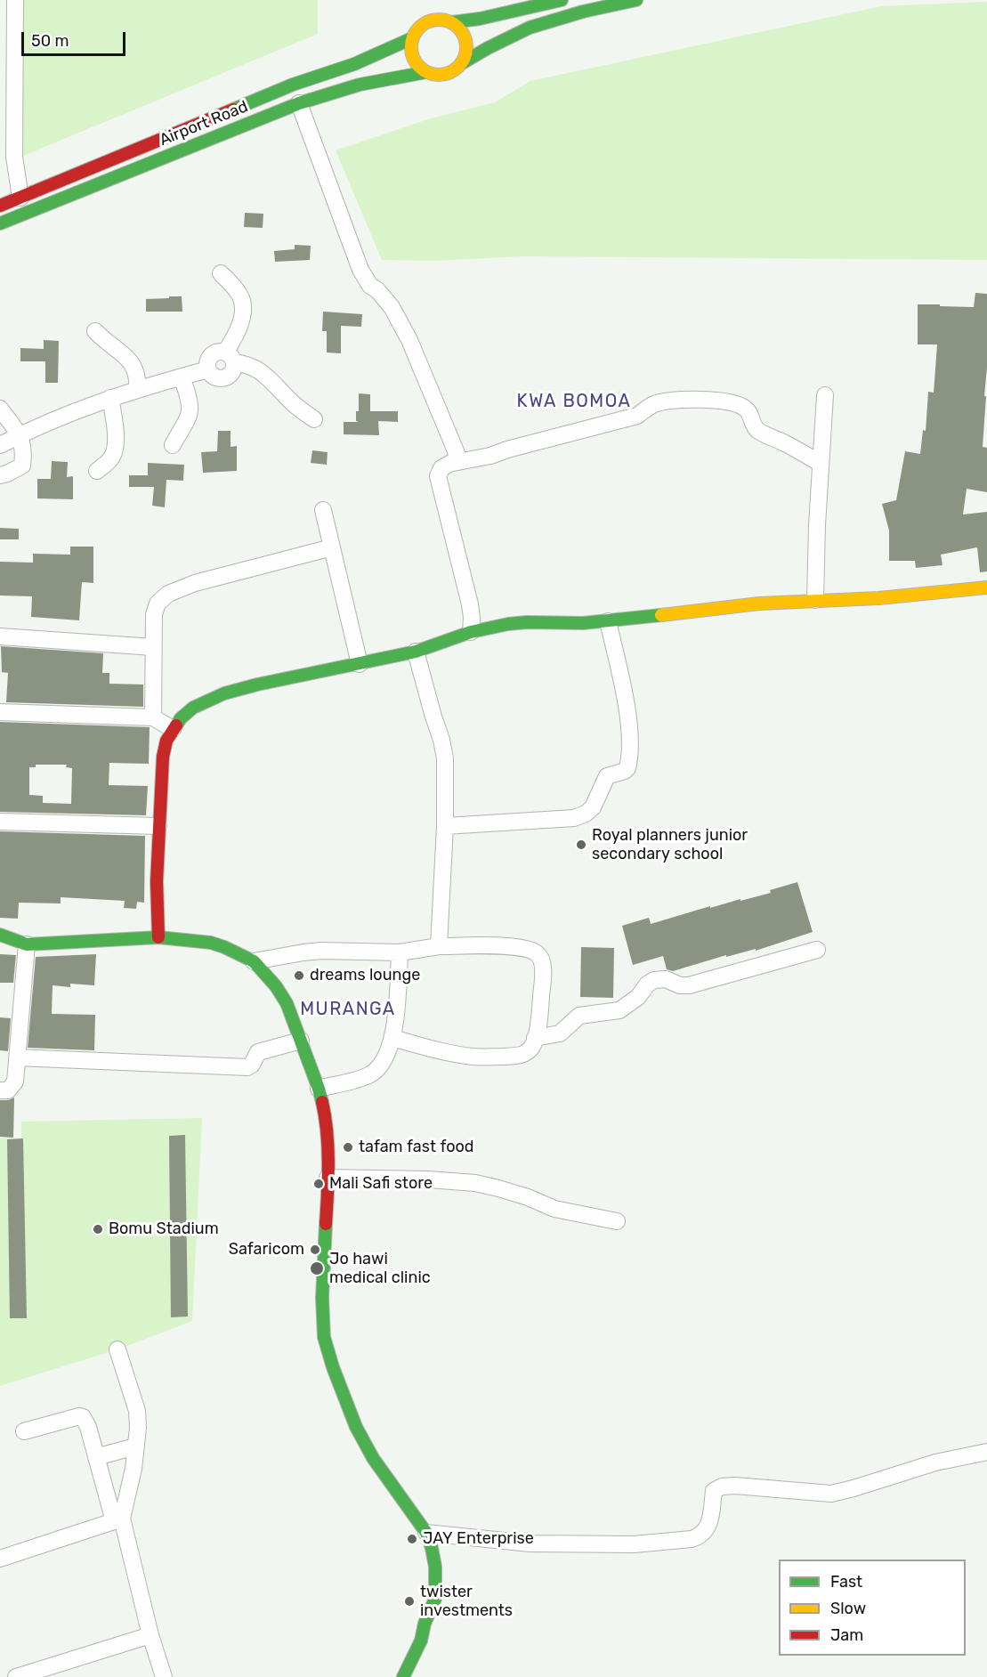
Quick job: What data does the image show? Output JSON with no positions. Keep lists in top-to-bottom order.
{
  "streets": {
    "street": ["Airport Road"]
  },
  "districts": ["KWA BOMOA", "MURANGA"],
  "places": [
    "Royal planners junior secondary school",
    "dreams lounge",
    "tafam fast food",
    "Mali Safi store",
    "Bomu Stadium",
    "Safaricom",
    "Jo hawi medical clinic",
    "JAY Enterprise",
    "twister investments"
  ],
  "legend": ["Fast", "Slow", "Jam"],
  "scale_bar": "50 m"
}
